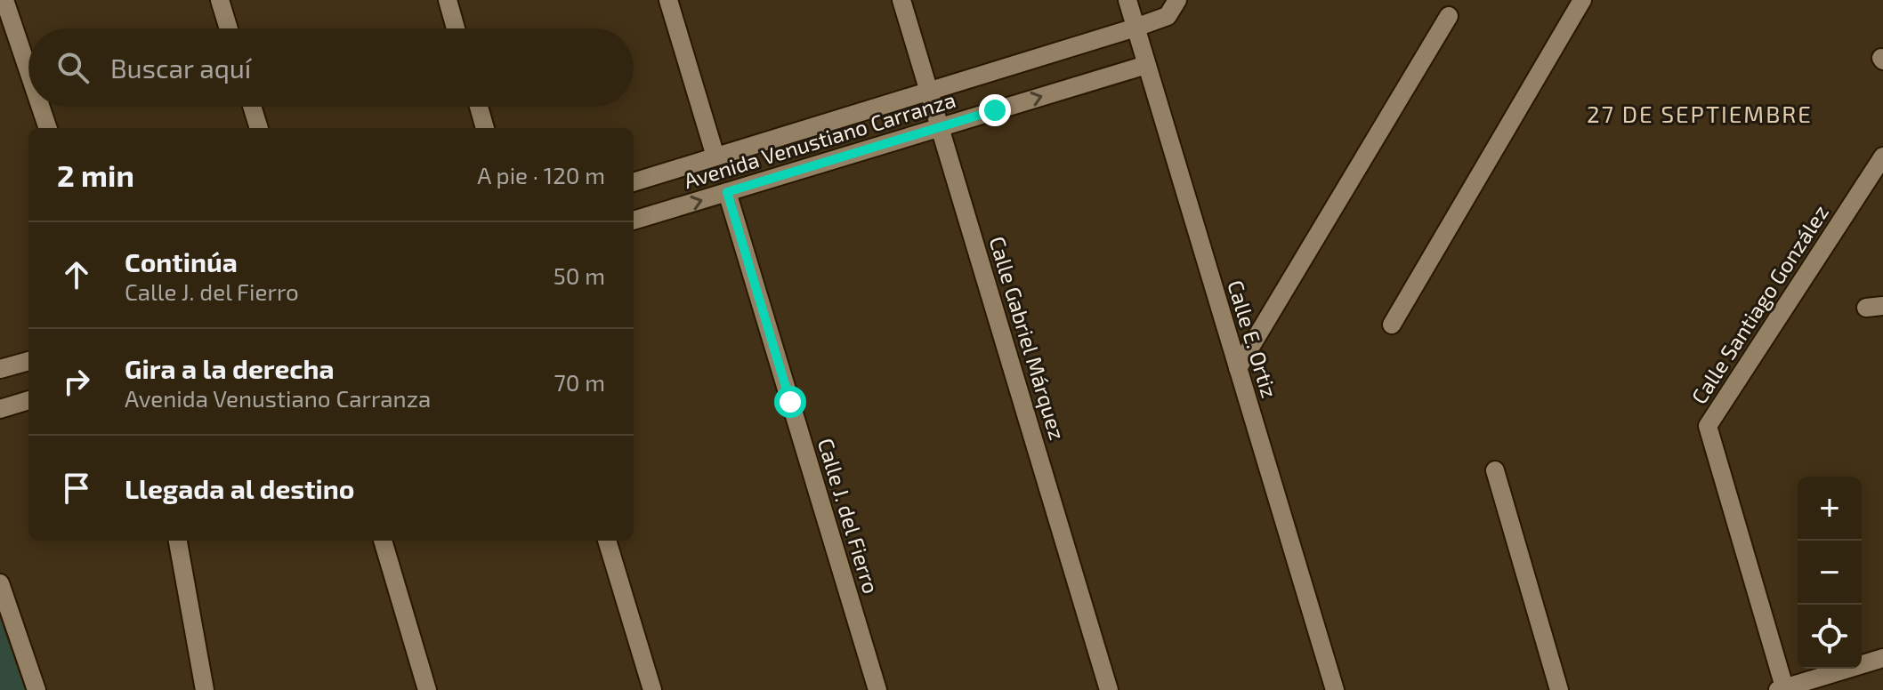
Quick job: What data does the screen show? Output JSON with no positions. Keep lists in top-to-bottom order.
{
  "streets": {
    "street": [
      "Avenida Venustiano Carranza",
      "Calle Santiago González",
      "Calle Gabriel Márquez",
      "Calle E. Ortiz",
      "Calle J. del Fierro"
    ]
  },
  "crossings": [
    ["Avenida Venustiano Carranza", "Calle Gabriel Márquez"],
    ["Avenida Venustiano Carranza", "Calle E. Ortiz"],
    ["Avenida Venustiano Carranza", "Calle J. del Fierro"]
  ],
  "districts": ["27 DE SEPTIEMBRE"],
  "page": {
    "search": "Buscar aquí",
    "heading": ["2 min", "A pie · 120 m"],
    "list": [
      ["Continúa", "Calle J. del Fierro", "50 m"],
      ["Gira a la derecha", "Avenida Venustiano Carranza", "70 m"],
      "Llegada al destino"
    ],
    "map_buttons": ["+", "−"]
  }
}
